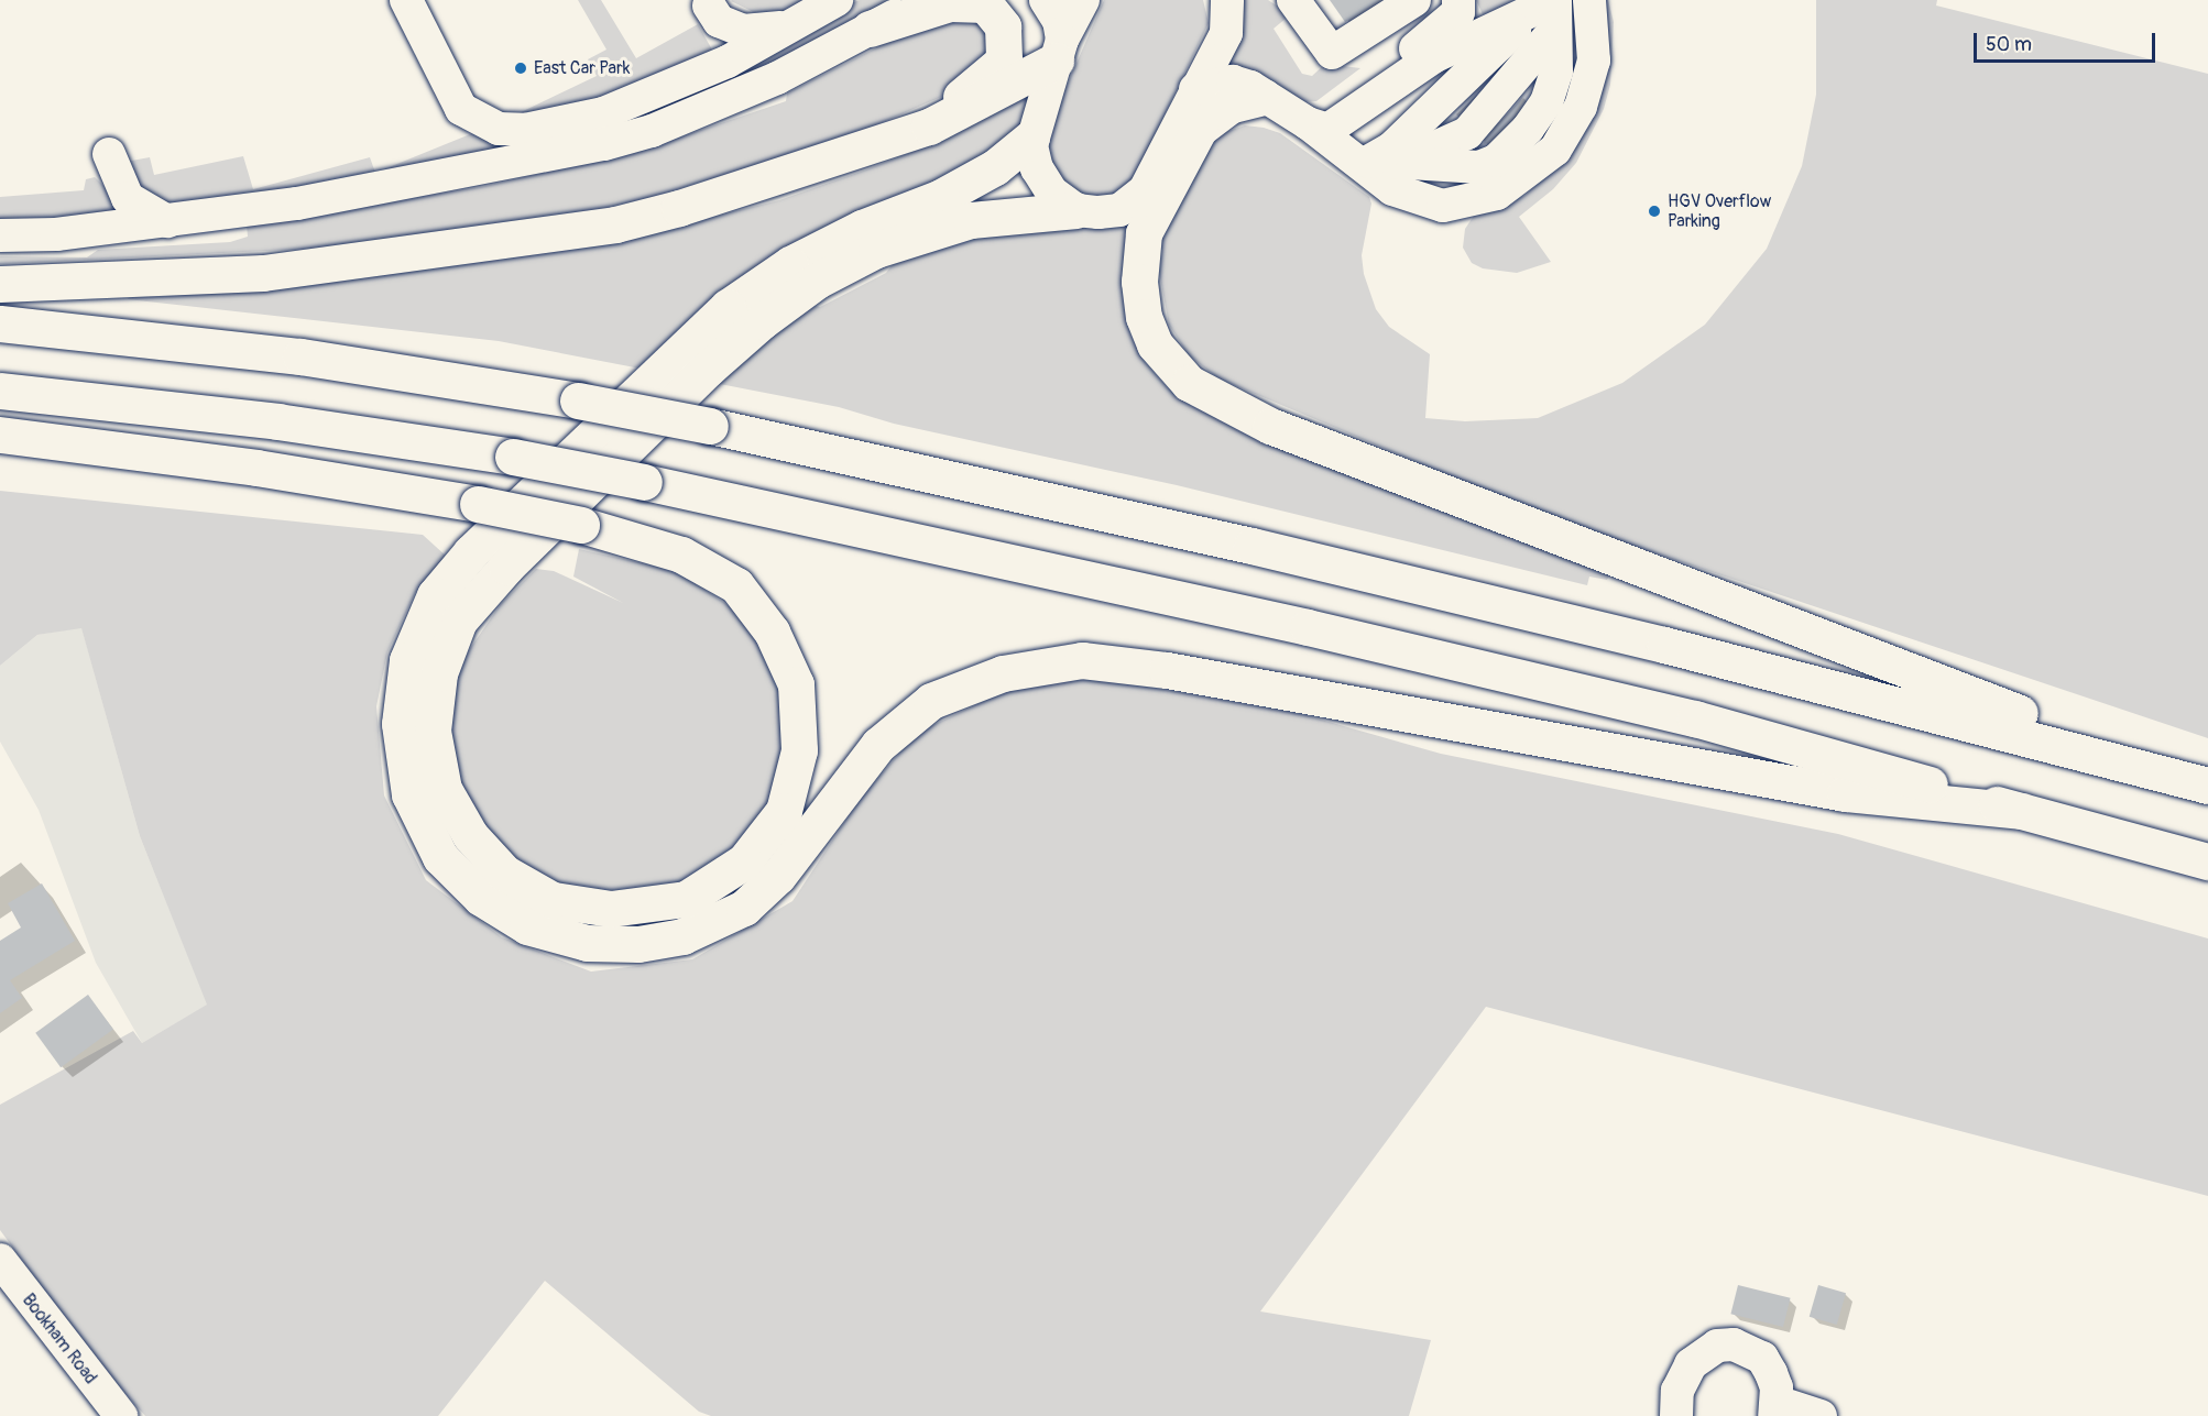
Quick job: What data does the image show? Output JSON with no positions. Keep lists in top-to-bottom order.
{
  "streets": {
    "street": ["Bookham Road"]
  },
  "places": ["East Car Park", "HGV Overflow Parking"],
  "scale_bar": "50 m"
}
